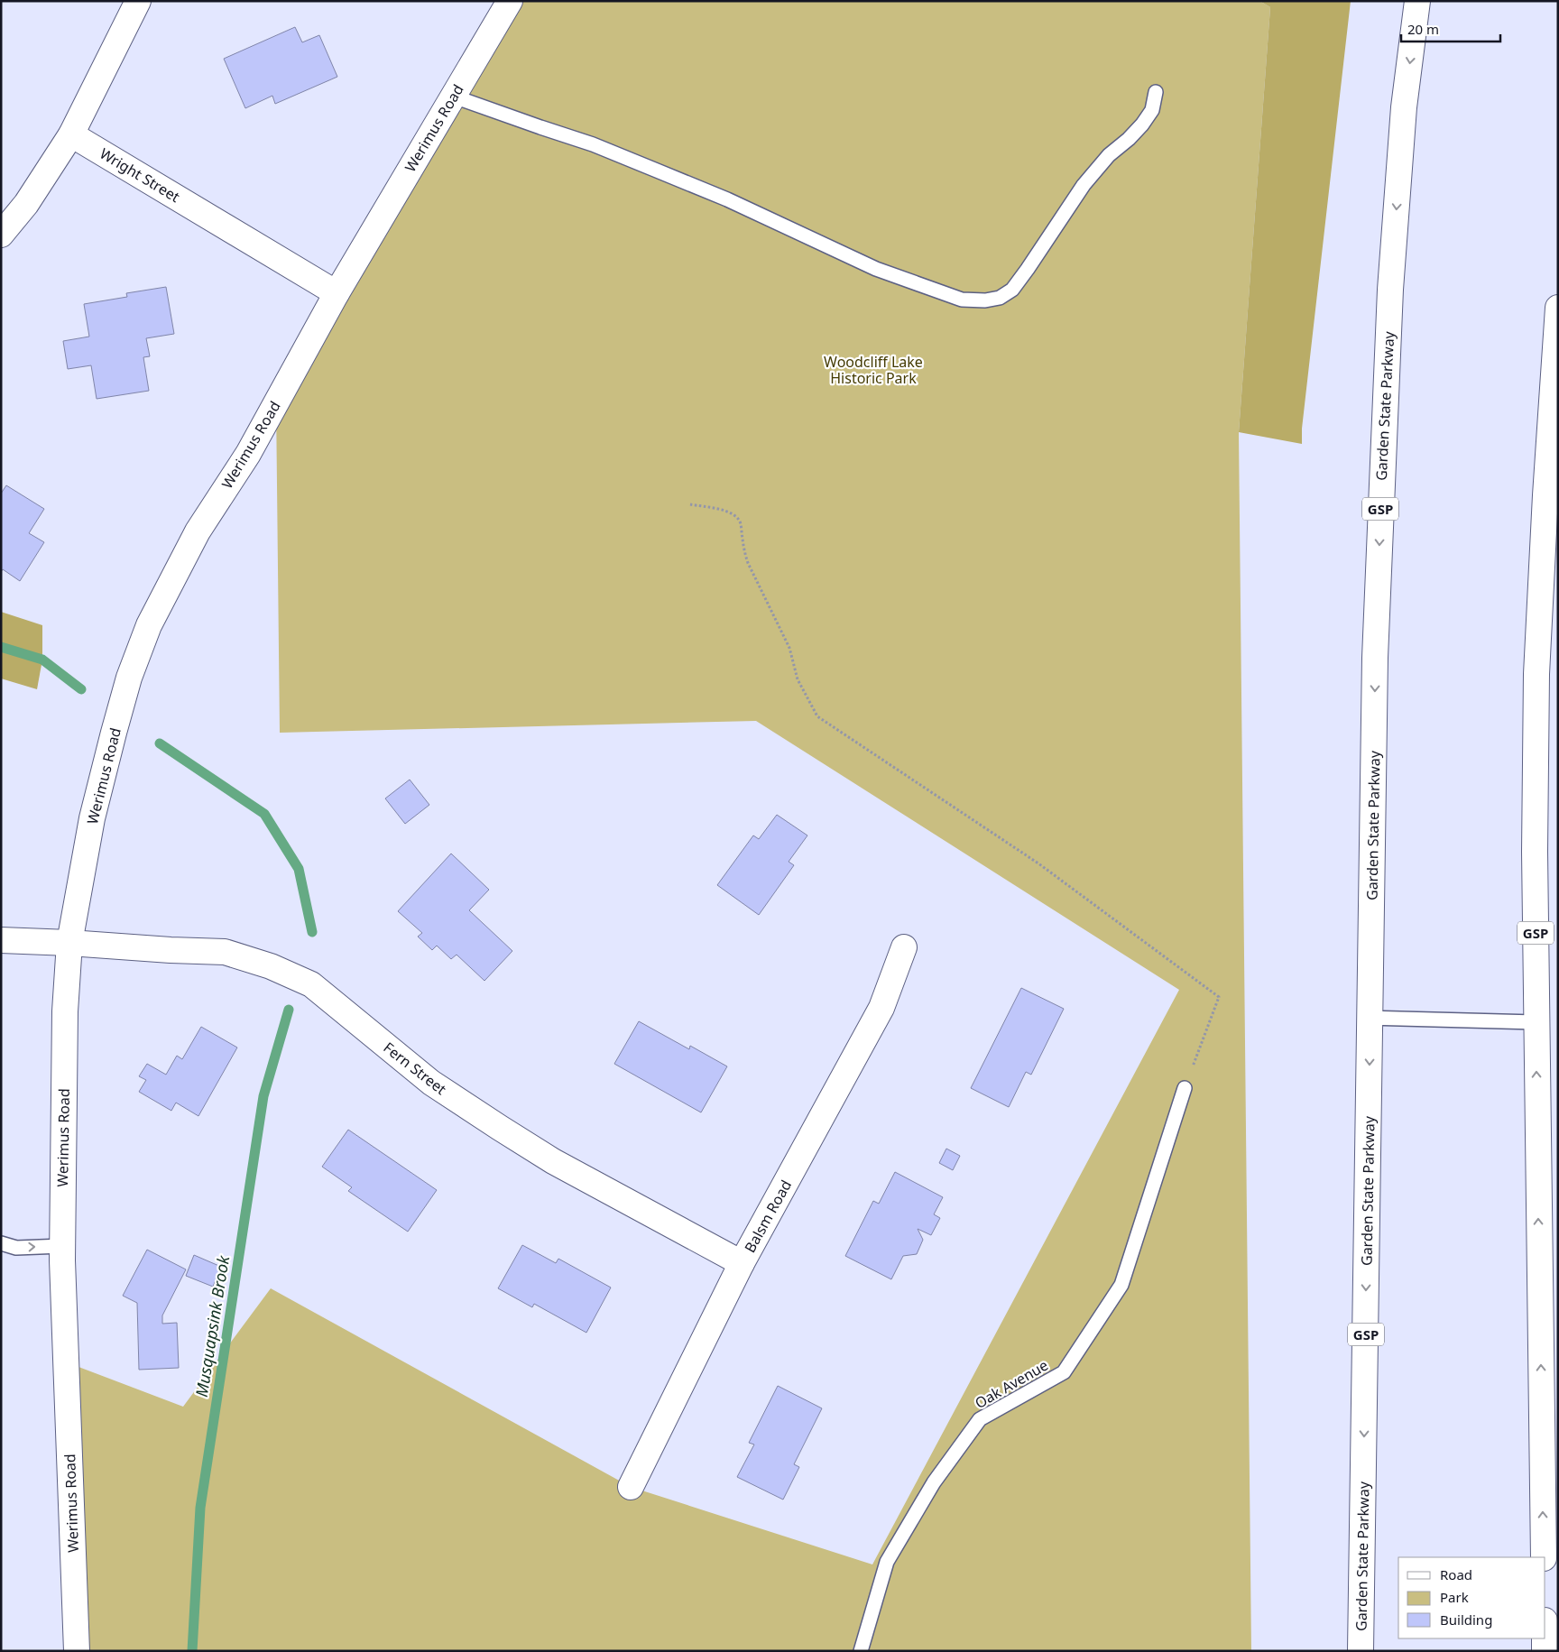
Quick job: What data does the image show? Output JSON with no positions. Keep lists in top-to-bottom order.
{
  "streets": {
    "main road": [
      "Werimus Road",
      "Wright Street",
      "Garden State Parkway",
      "GSP",
      "Fern Street",
      "Balsm Road"
    ],
    "lane": ["Oak Avenue"]
  },
  "crossings": [
    ["Werimus Road", "Wright Street"],
    ["Werimus Road", "Fern Street"],
    ["Fern Street", "Balsm Road"]
  ],
  "water": ["Musquapsink Brook"],
  "parks": ["Woodcliff Lake Historic Park"],
  "legend": ["Road", "Park", "Building"],
  "scale_bar": "20 m"
}
